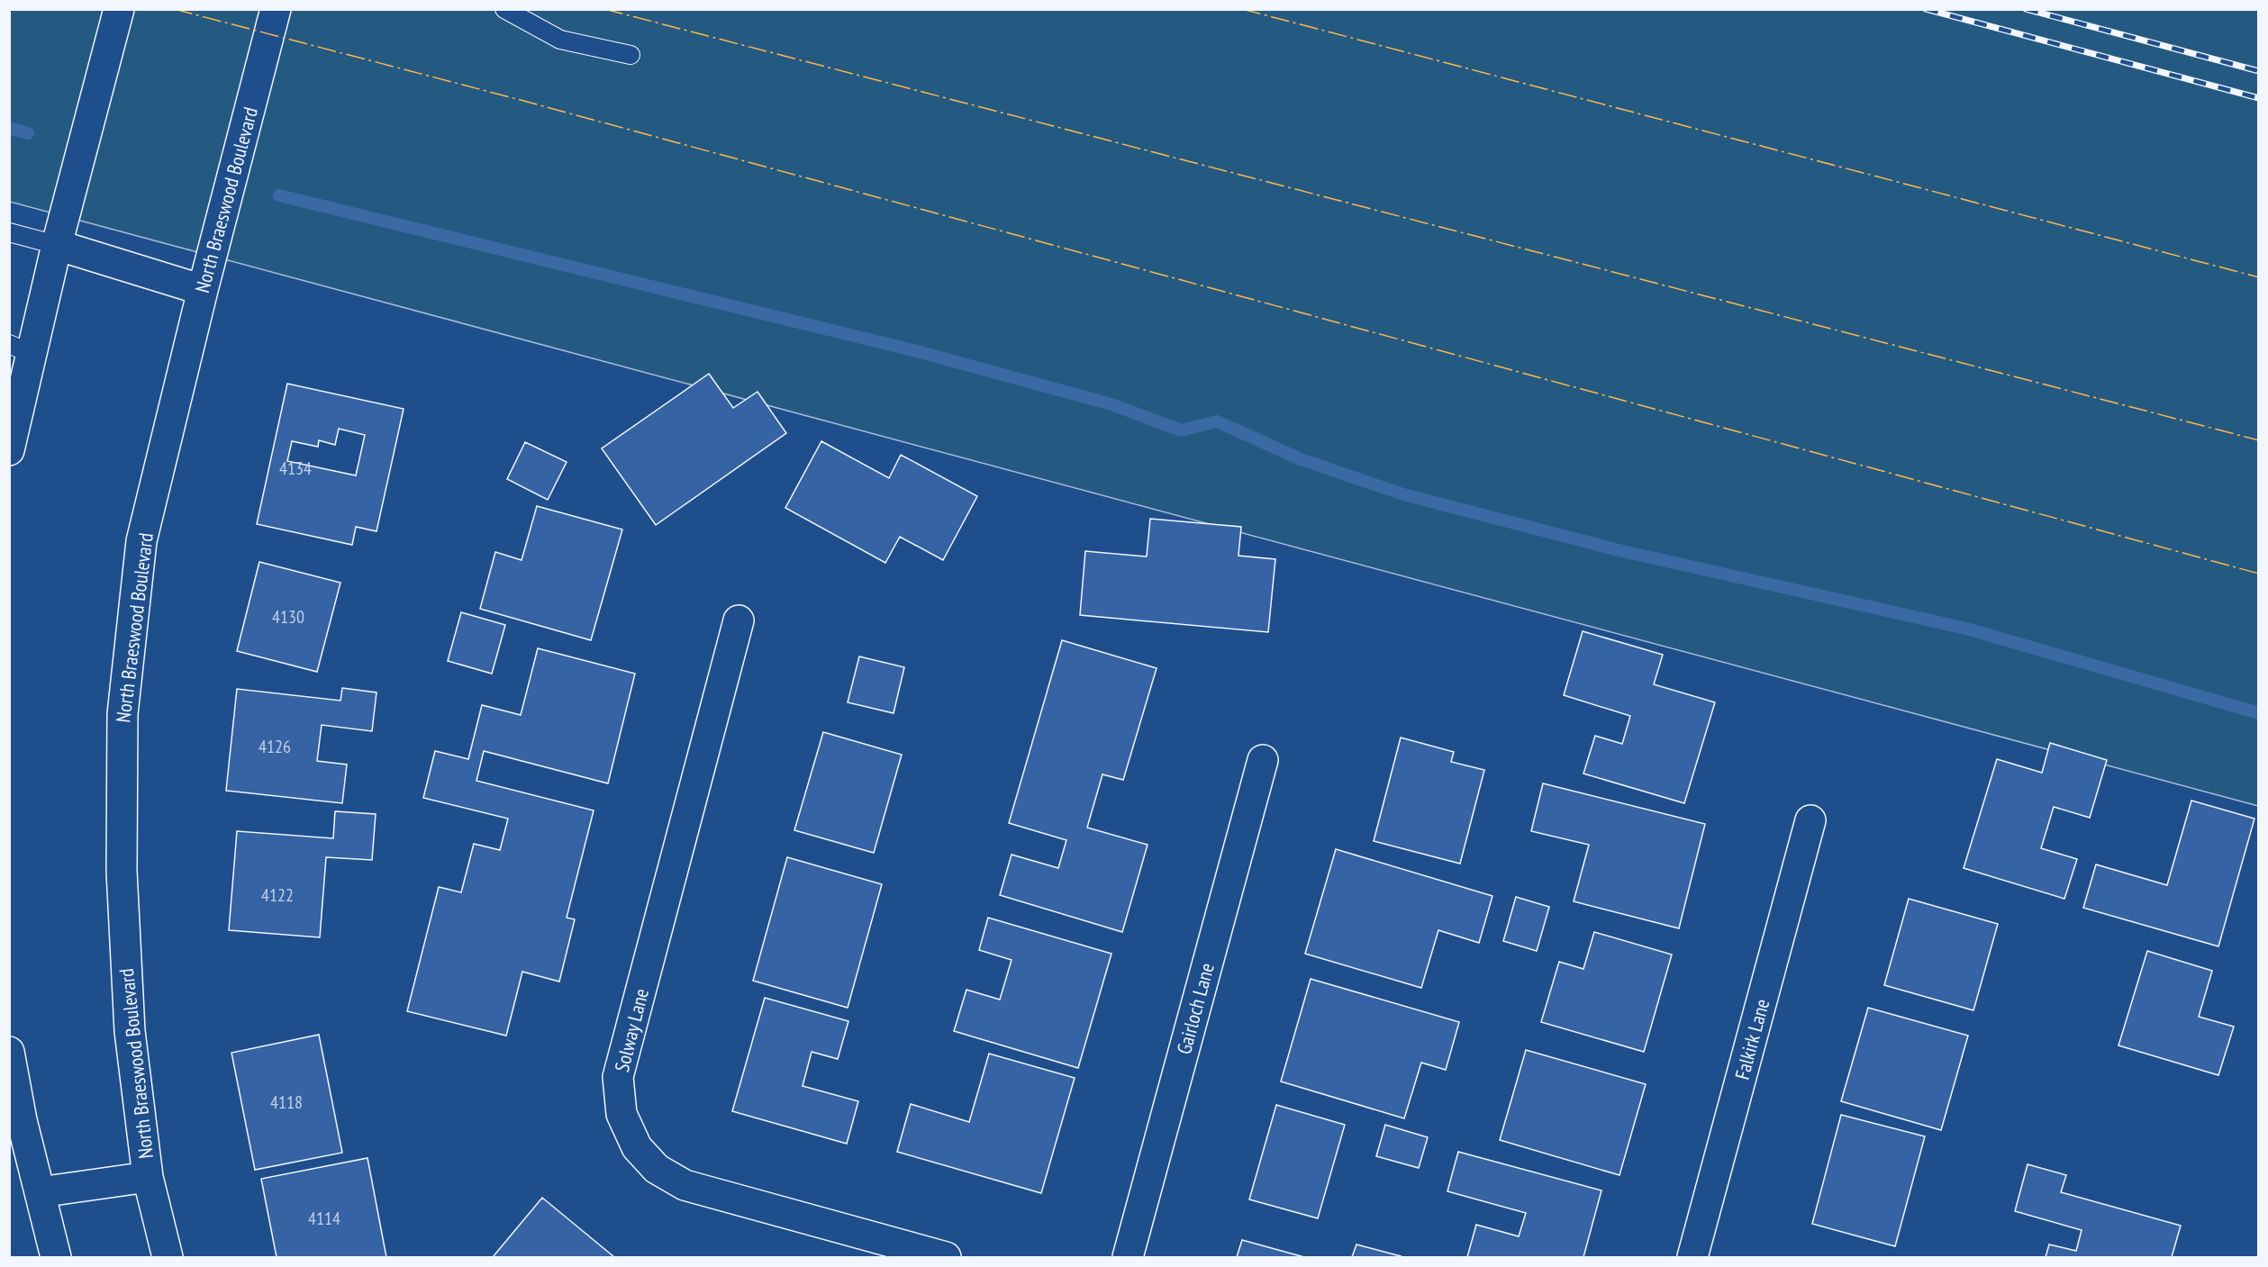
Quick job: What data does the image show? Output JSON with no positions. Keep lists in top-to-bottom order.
{
  "streets": {
    "main road": [
      "North Braeswood Boulevard",
      "Gairloch Lane",
      "Solway Lane",
      "Falkirk Lane"
    ]
  },
  "house_numbers": [
    "4134",
    "4130",
    "4126",
    "4122",
    "4118",
    "4114"
  ]
}
